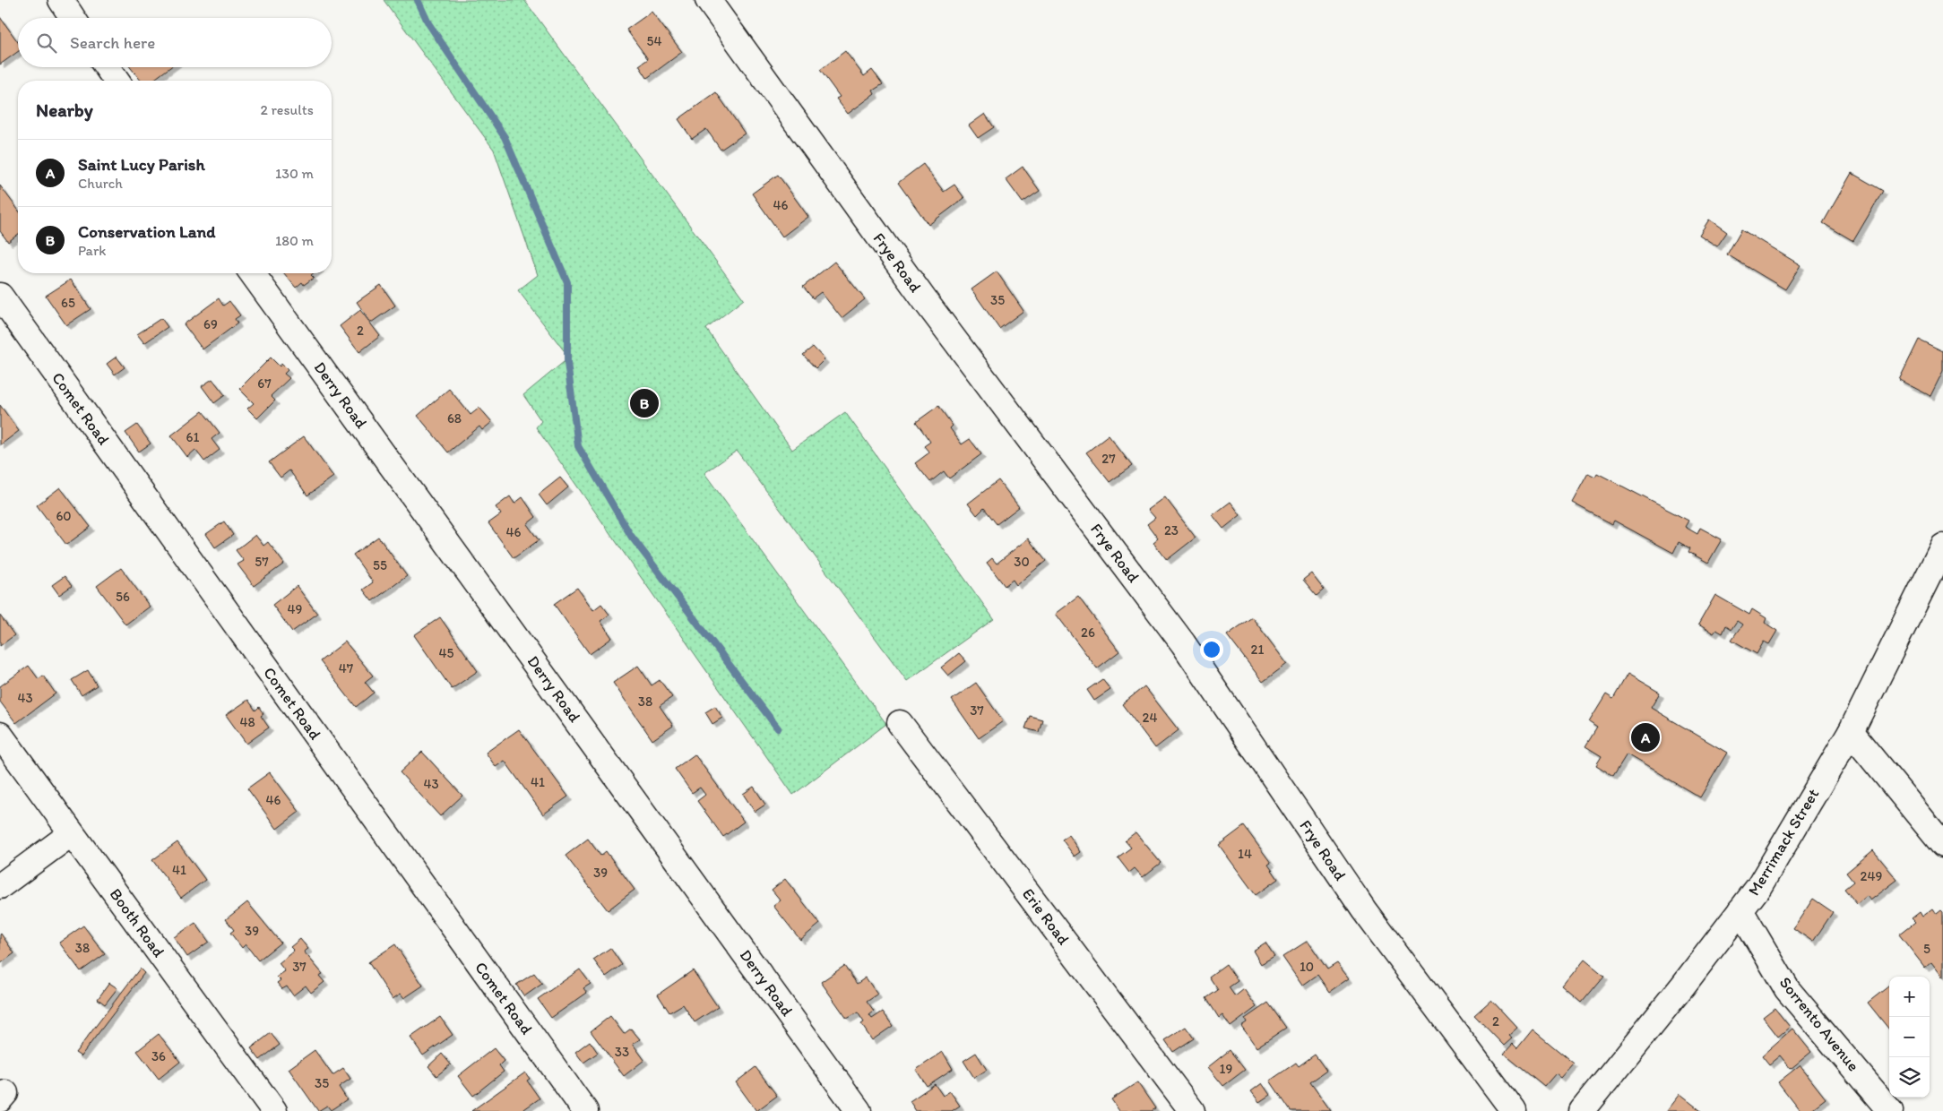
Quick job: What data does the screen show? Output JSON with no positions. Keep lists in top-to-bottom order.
{
  "streets": {
    "street": [
      "Frye Road",
      "Derry Road",
      "Comet Road",
      "Merrimack Street",
      "Erie Road",
      "Booth Road",
      "Sorrento Avenue"
    ]
  },
  "crossings": [
    ["Merrimack Street", "Sorrento Avenue"]
  ],
  "house_numbers": [
    "54",
    "46",
    "35",
    "65",
    "69",
    "2",
    "67",
    "68",
    "61",
    "27",
    "60",
    "23",
    "46",
    "57",
    "30",
    "55",
    "56",
    "49",
    "26",
    "21",
    "45",
    "47",
    "43",
    "38",
    "37",
    "24",
    "48",
    "41",
    "43",
    "46",
    "14",
    "41",
    "39",
    "249",
    "39",
    "38",
    "5",
    "37",
    "10",
    "2",
    "33",
    "36",
    "19",
    "35"
  ],
  "page": {
    "search": "Search here",
    "heading": ["Nearby", "2 results"],
    "list": [
      {
        "mark": "A",
        "name": "Saint Lucy Parish",
        "note": "Church",
        "value": "130 m"
      },
      {
        "mark": "B",
        "name": "Conservation Land",
        "note": "Park",
        "value": "180 m"
      }
    ],
    "pins": ["B", "A"],
    "map_buttons": ["+", "−"]
  }
}
